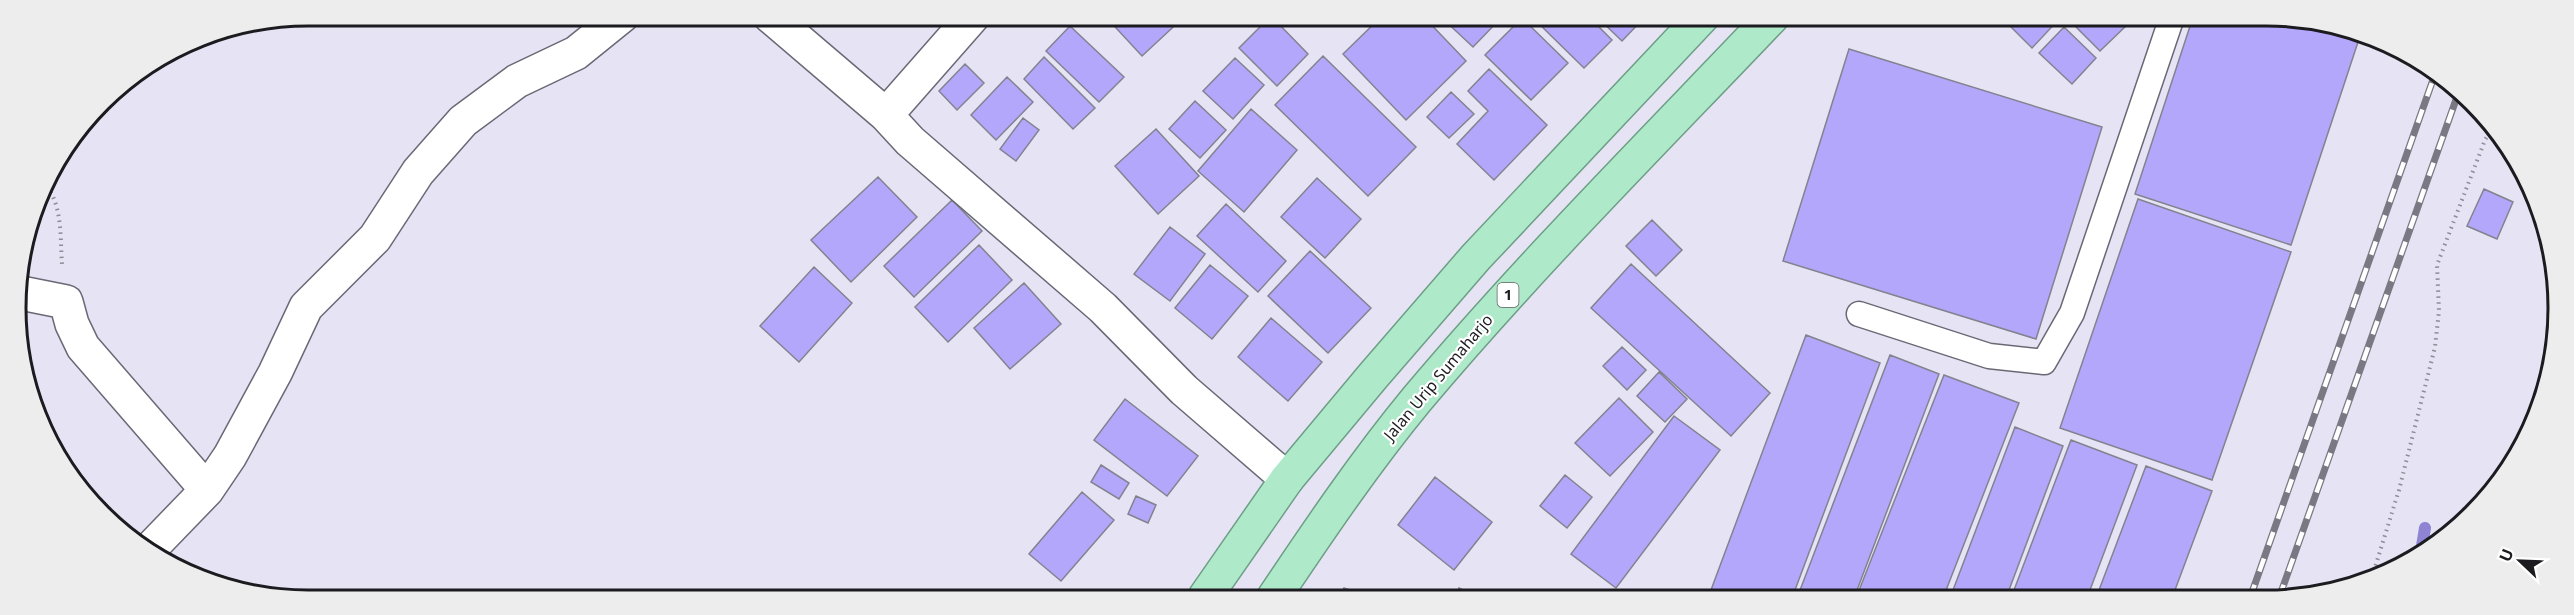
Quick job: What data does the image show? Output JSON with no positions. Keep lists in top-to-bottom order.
{
  "streets": {
    "highway": ["1", "Jalan Urip Sumaharjo"]
  },
  "north": "top left"
}
